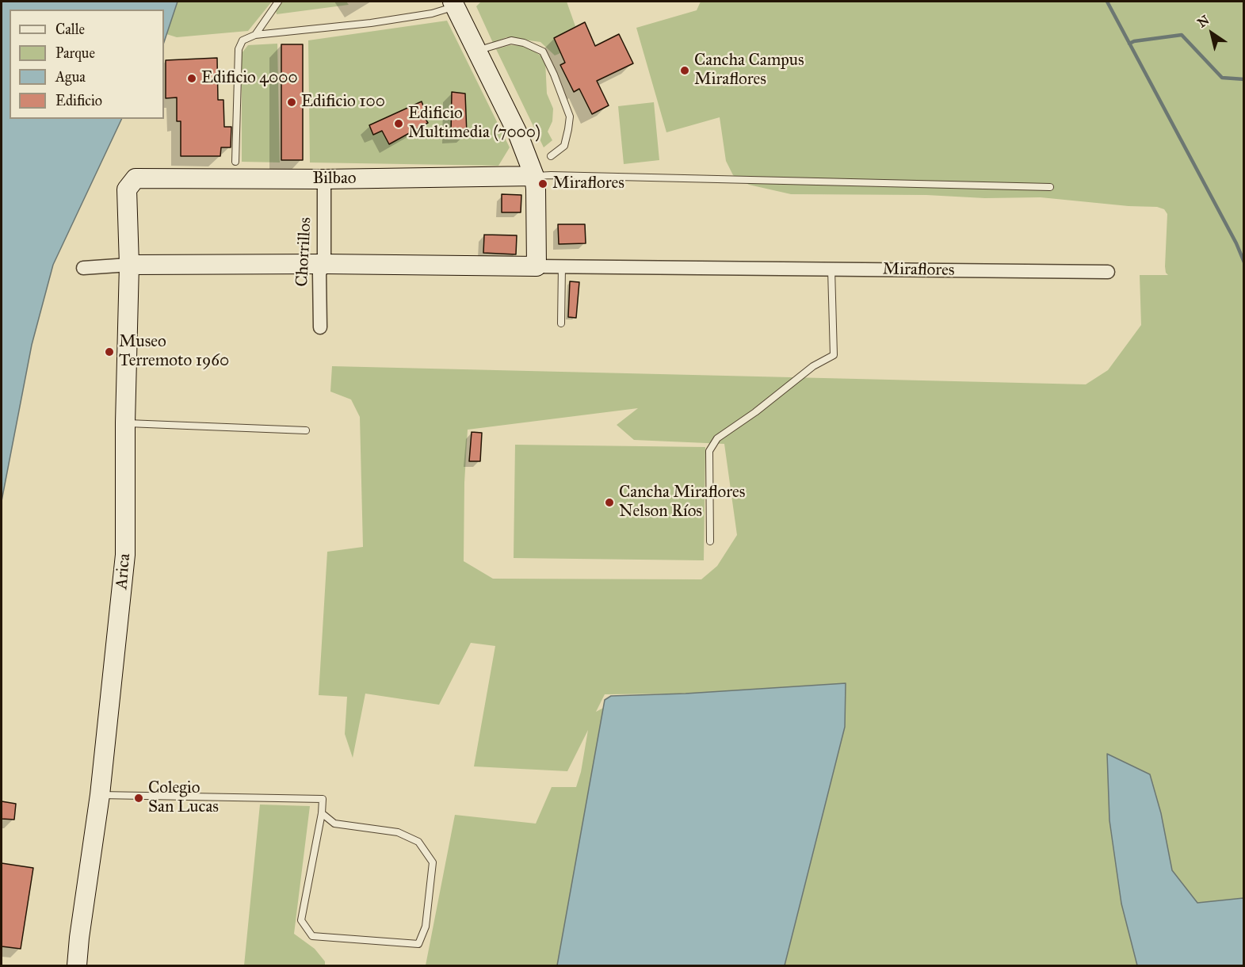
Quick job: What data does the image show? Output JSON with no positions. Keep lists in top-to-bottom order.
{
  "streets": {
    "main road": ["Bilbao", "Miraflores", "Arica"],
    "street": ["Chorrillos"]
  },
  "crossings": [
    ["Bilbao", "Chorrillos"],
    ["Bilbao", "Arica"],
    ["Chorrillos", "Miraflores"],
    ["Miraflores", "Arica"]
  ],
  "places": [
    "Cancha Campus Miraflores",
    "Edificio 4000",
    "Edificio 100",
    "Edificio Multimedia (7000)",
    "Miraflores",
    "Museo Terremoto 1960",
    "Cancha Miraflores Nelson Ríos",
    "Colegio San Lucas"
  ],
  "legend": [
    "Calle",
    "Parque",
    "Agua",
    "Edificio"
  ],
  "north": "top left"
}
